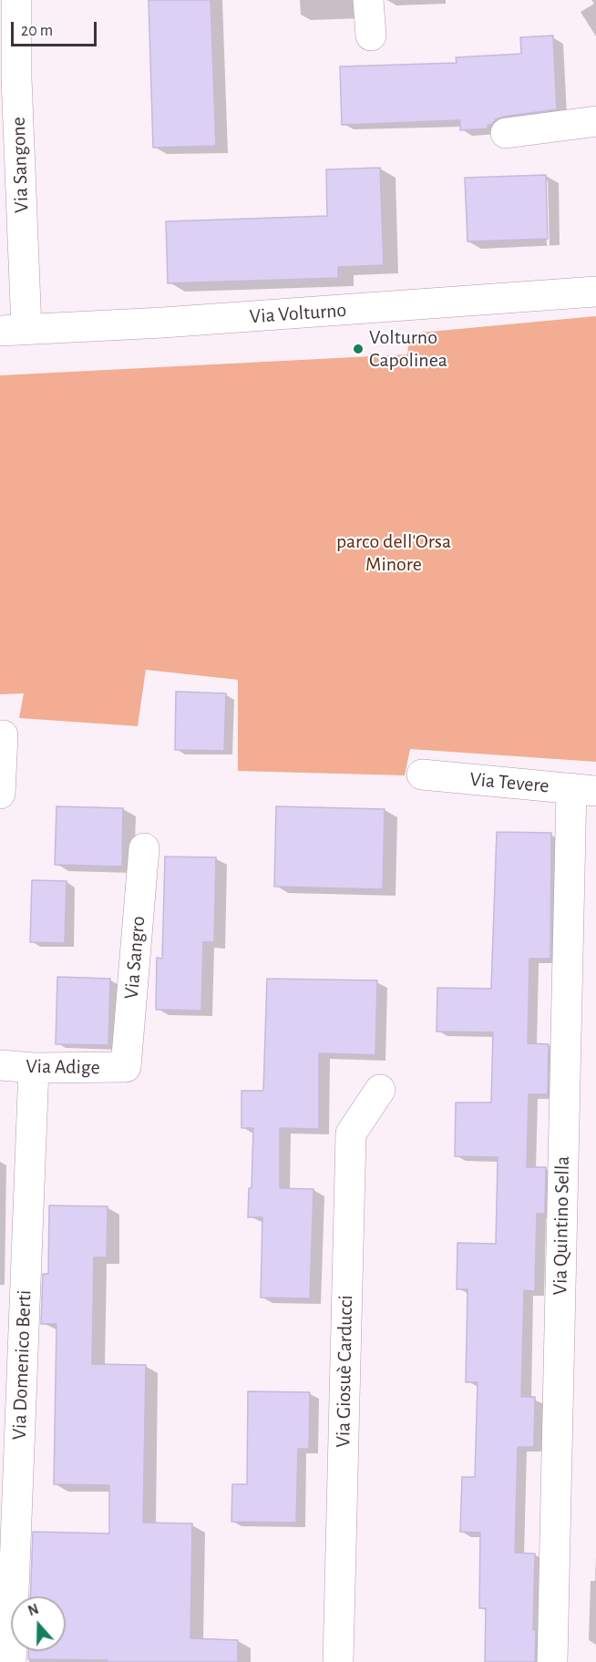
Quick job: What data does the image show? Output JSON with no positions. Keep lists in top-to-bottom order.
{
  "streets": {
    "street": [
      "Via Sangone",
      "Via Volturno",
      "Via Tevere",
      "Via Sangro",
      "Via Adige",
      "Via Quintino Sella",
      "Via Domenico Berti",
      "Via Giosuè Carducci"
    ]
  },
  "crossings": [
    ["Via Sangone", "Via Volturno"],
    ["Via Tevere", "Via Quintino Sella"],
    ["Via Sangro", "Via Adige"],
    ["Via Adige", "Via Domenico Berti"]
  ],
  "parks": ["parco dell'Orsa Minore"],
  "places": ["Volturno Capolinea"],
  "scale_bar": "20 m",
  "north": "top"
}
